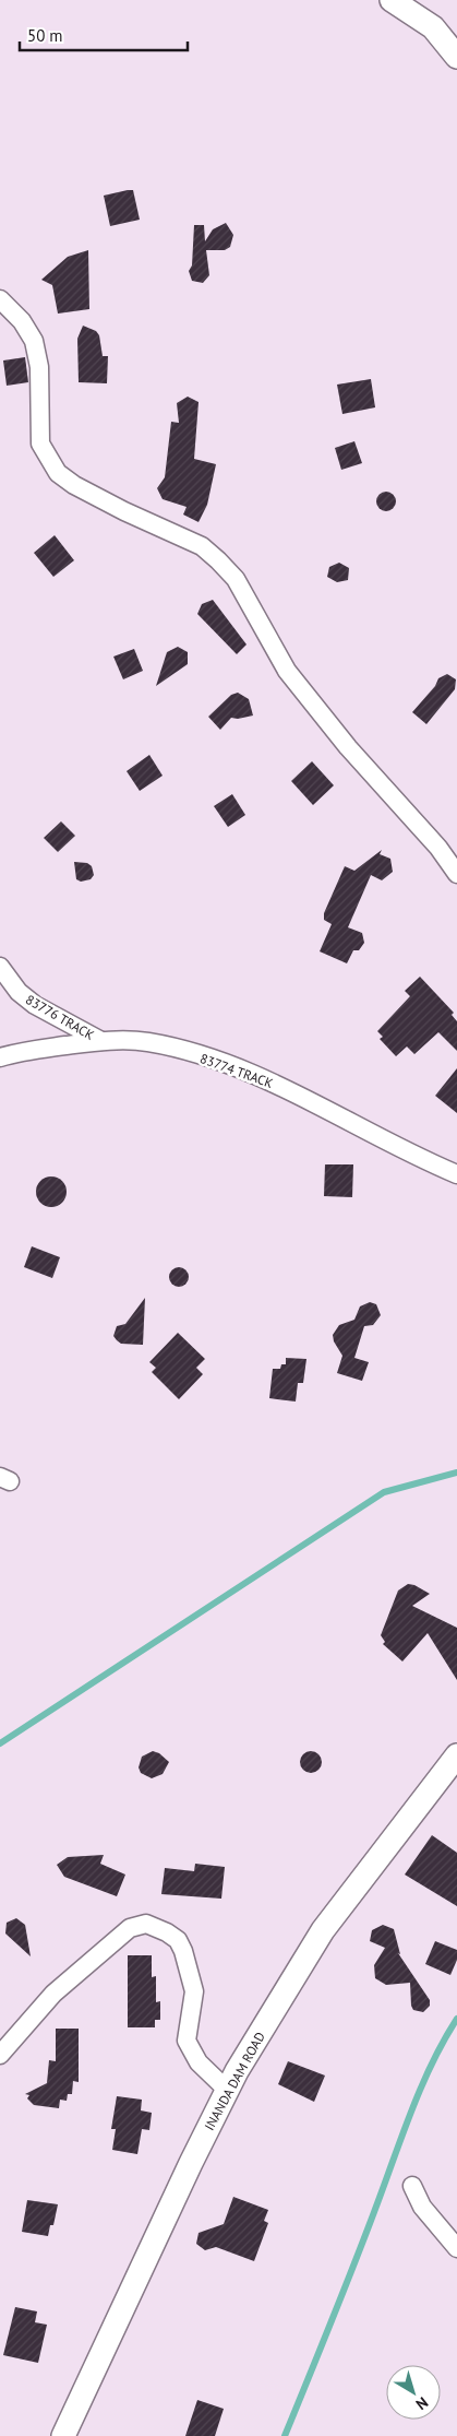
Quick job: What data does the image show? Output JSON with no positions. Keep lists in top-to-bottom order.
{
  "streets": {
    "street": ["83776 TRACK", "83774 TRACK", "INANDA DAM ROAD"]
  },
  "crossings": [
    ["83776 TRACK", "83774 TRACK"]
  ],
  "scale_bar": "50 m",
  "north": "bottom right"
}
